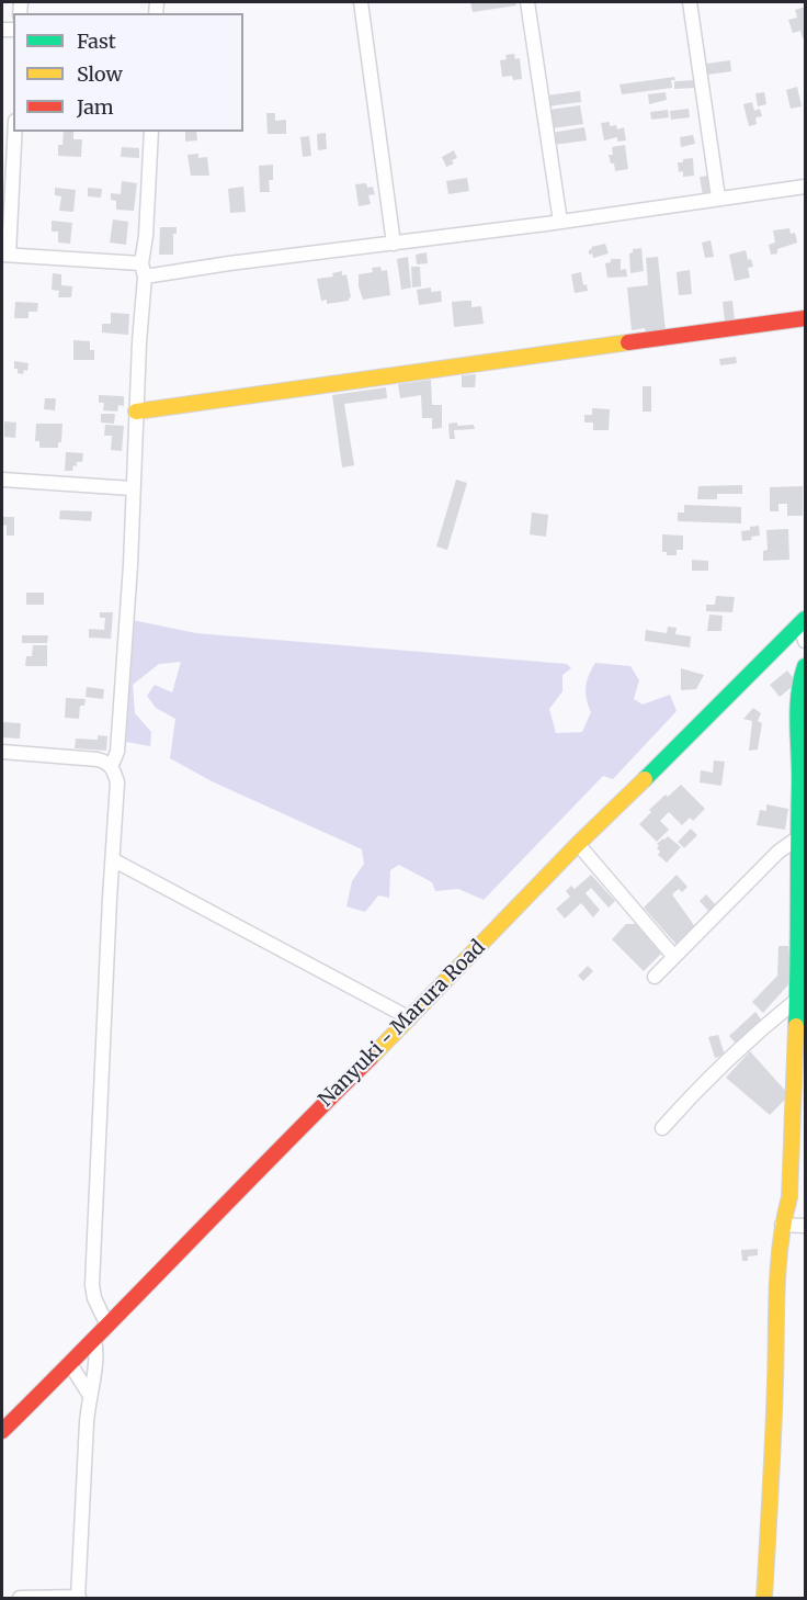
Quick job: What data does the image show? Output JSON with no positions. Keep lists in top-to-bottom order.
{
  "streets": {
    "street": ["Nanyuki - Marura Road"]
  },
  "legend": ["Fast", "Slow", "Jam"]
}
